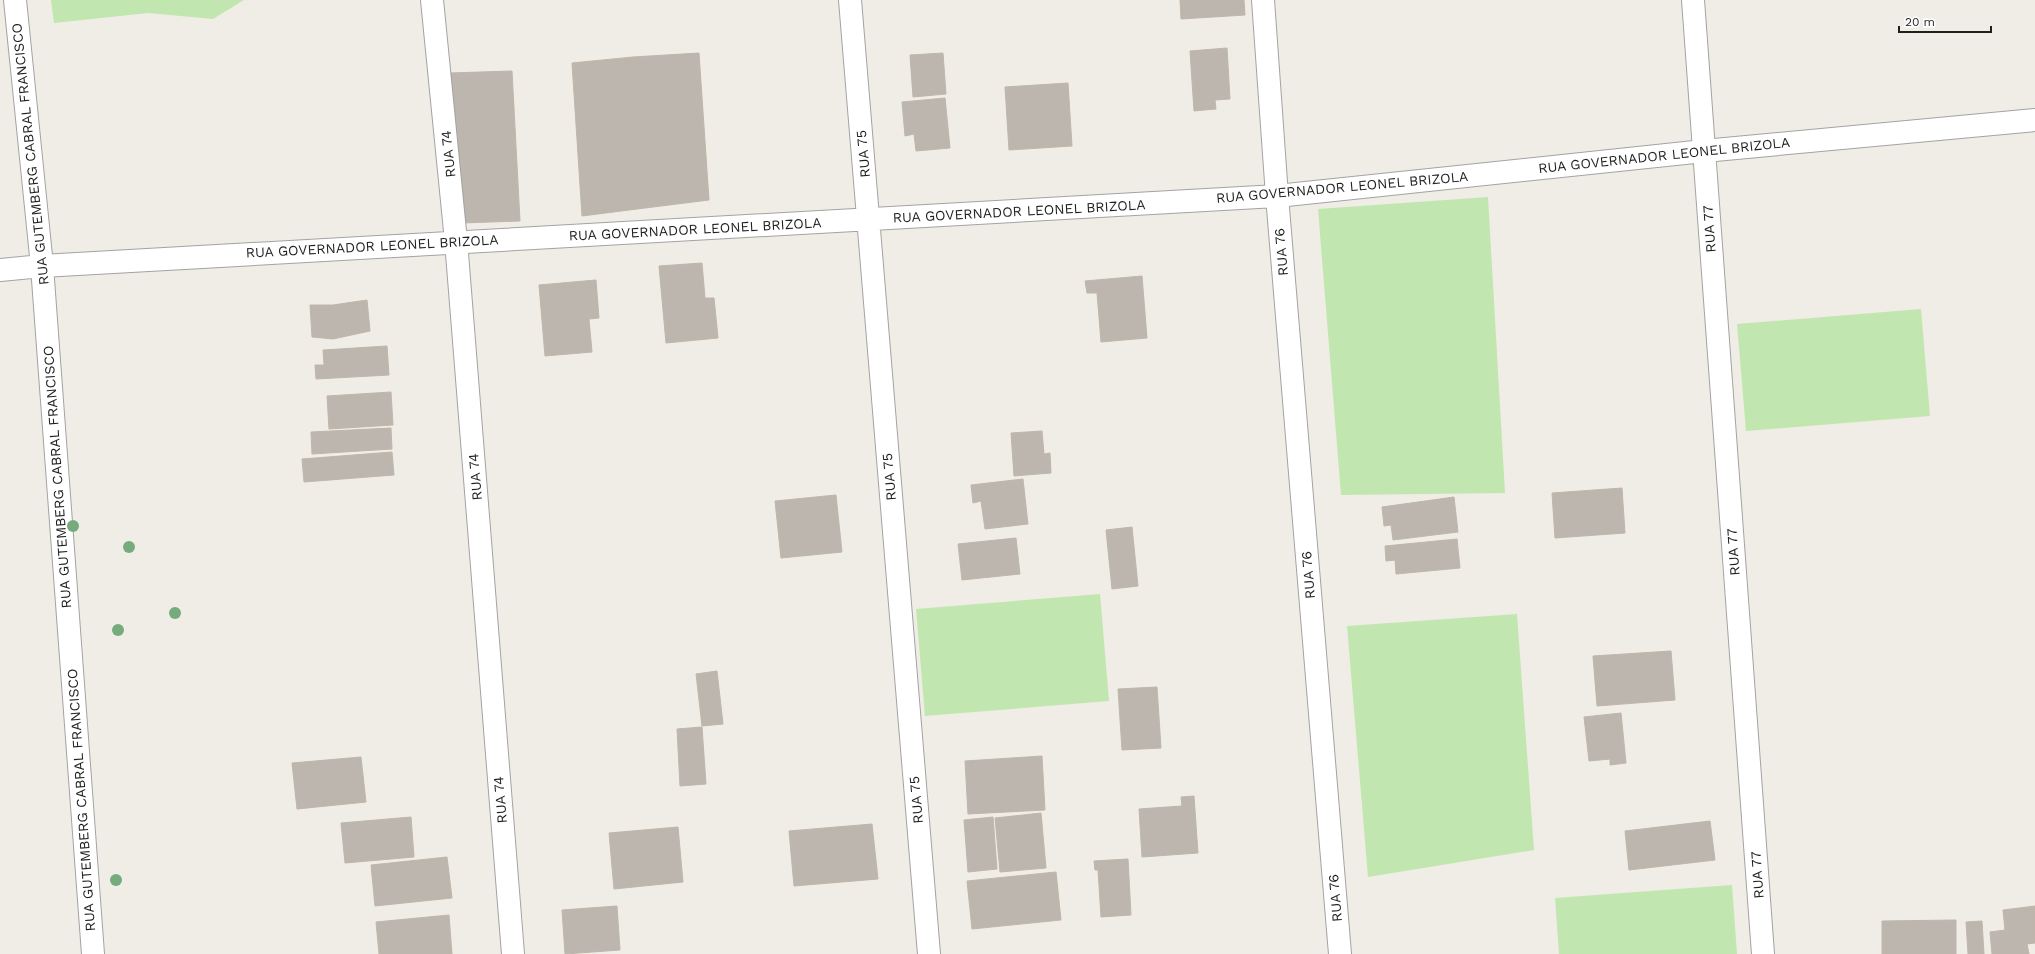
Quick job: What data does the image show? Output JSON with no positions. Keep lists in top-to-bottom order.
{
  "streets": {
    "street": [
      "RUA GUTEMBERG CABRAL FRANCISCO",
      "RUA 74",
      "RUA 75",
      "RUA GOVERNADOR LEONEL BRIZOLA",
      "RUA 77",
      "RUA 76"
    ]
  },
  "crossings": [
    ["RUA GUTEMBERG CABRAL FRANCISCO", "RUA GOVERNADOR LEONEL BRIZOLA"],
    ["RUA 74", "RUA GOVERNADOR LEONEL BRIZOLA"],
    ["RUA 75", "RUA GOVERNADOR LEONEL BRIZOLA"],
    ["RUA GOVERNADOR LEONEL BRIZOLA", "RUA 77"],
    ["RUA GOVERNADOR LEONEL BRIZOLA", "RUA 76"]
  ],
  "scale_bar": "20 m"
}
